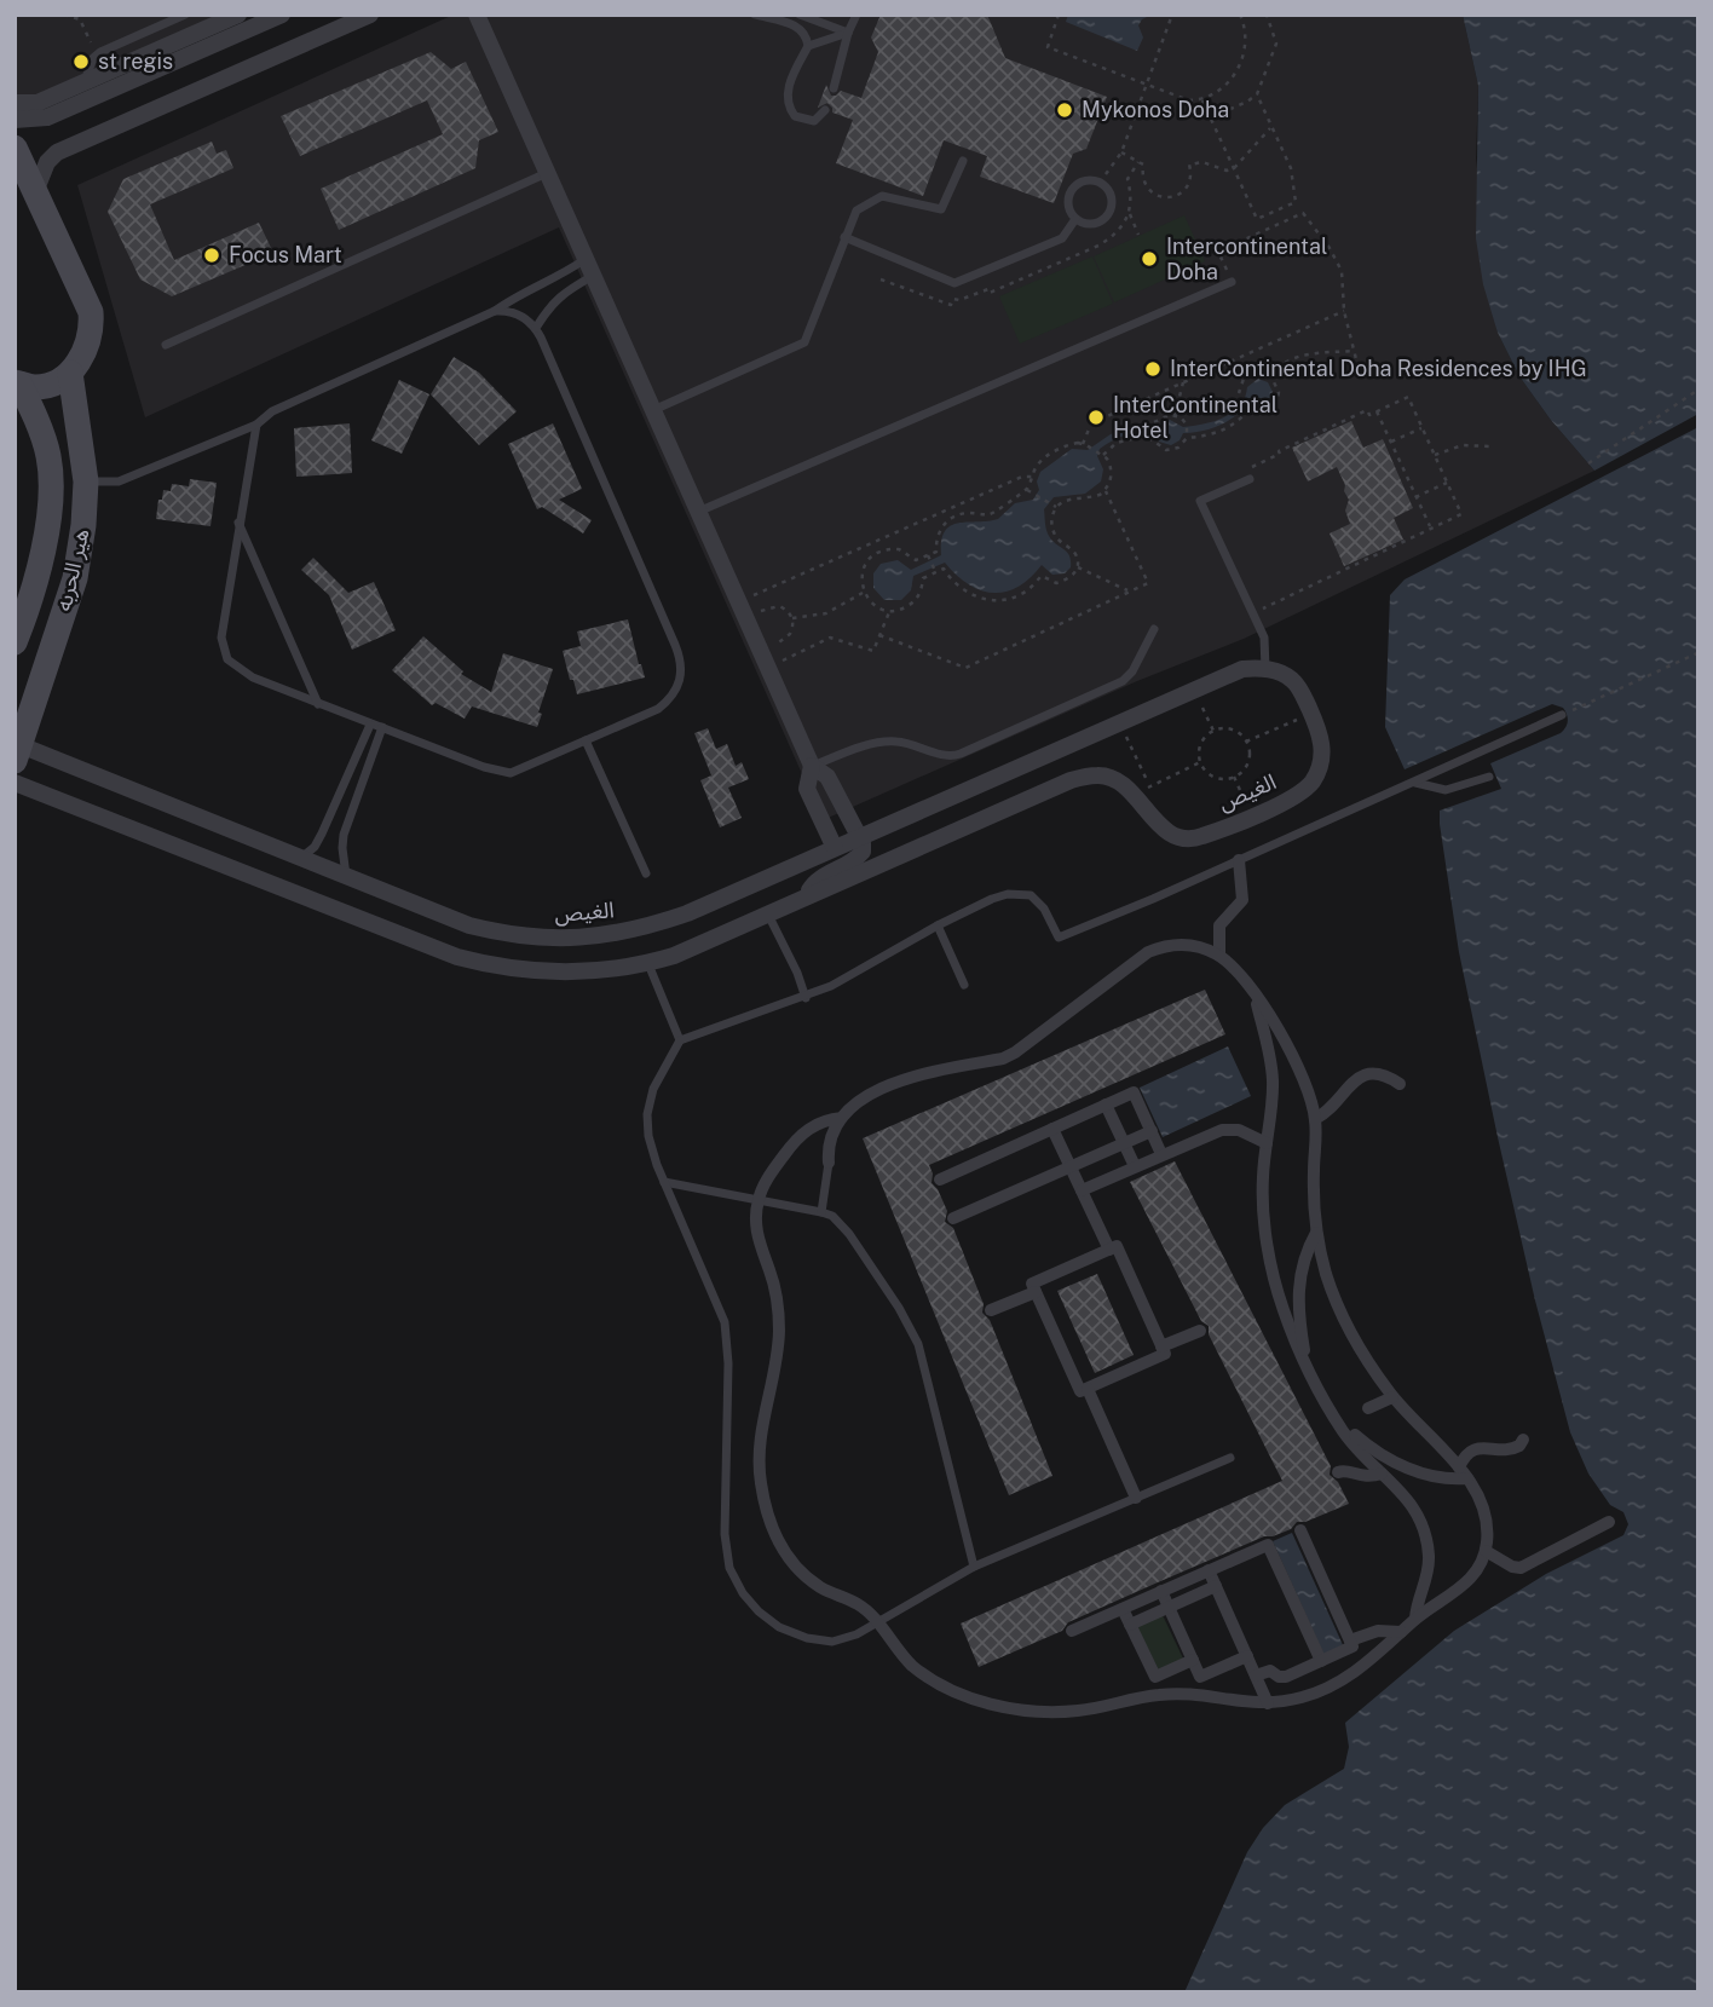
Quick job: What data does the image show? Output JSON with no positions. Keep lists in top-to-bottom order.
{
  "streets": {
    "main road": ["هير الحربه"],
    "street": ["الغيص"]
  },
  "crossings": [
    ["هير الحربه", "الغيص"]
  ],
  "places": [
    "st regis",
    "Mykonos Doha",
    "Focus Mart",
    "Intercontinental Doha",
    "InterContinental Doha Residences by IHG",
    "InterContinental Hotel"
  ]
}
